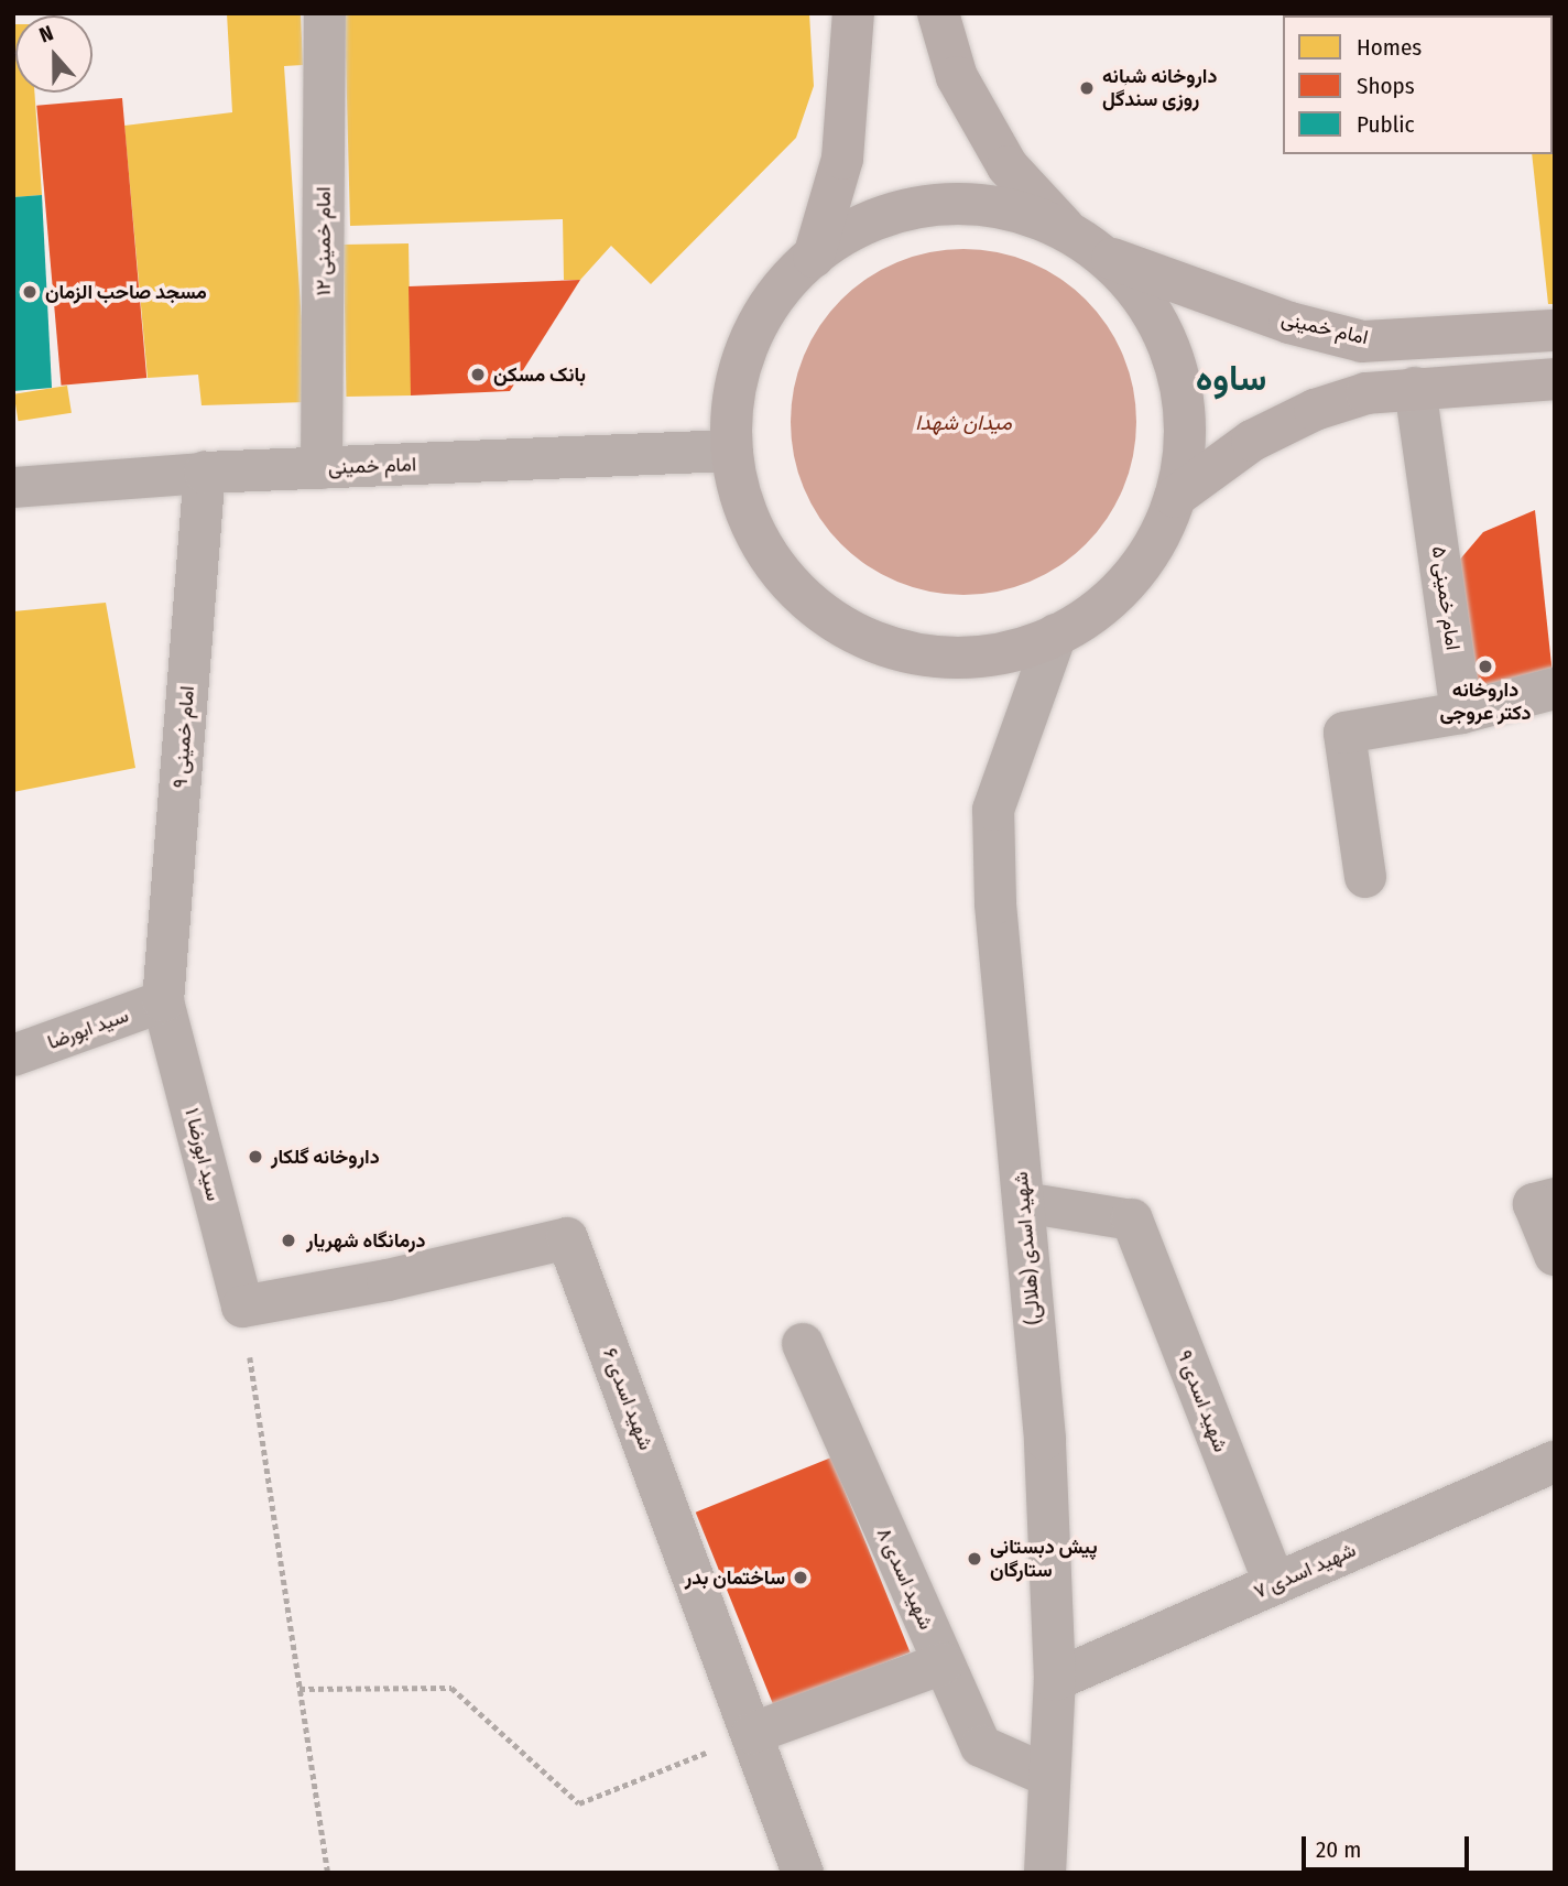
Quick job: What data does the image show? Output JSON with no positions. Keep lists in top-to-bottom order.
{
  "streets": {
    "main road": ["امام خمینی"],
    "street": [
      "امام خمینی ۱۲",
      "امام خمینی ۵",
      "امام خمینی ۹",
      "سید ابورضا",
      "سید ابورضا ۱",
      "شهید اسدی (هلالی)",
      "شهید اسدی ۶",
      "شهید اسدی ۹",
      "شهید اسدی ۷",
      "شهید اسدی ۸"
    ]
  },
  "crossings": [
    ["امام خمینی ۱۲", "امام خمینی"],
    ["امام خمینی", "امام خمینی ۹"],
    ["امام خمینی ۹", "سید ابورضا"],
    ["امام خمینی ۹", "سید ابورضا ۱"],
    ["سید ابورضا", "سید ابورضا ۱"],
    ["سید ابورضا ۱", "شهید اسدی ۶"],
    ["شهید اسدی (هلالی)", "شهید اسدی ۷"],
    ["شهید اسدی (هلالی)", "شهید اسدی ۸"],
    ["شهید اسدی ۹", "شهید اسدی ۷"]
  ],
  "districts": ["ساوه"],
  "water": ["میدان شهدا"],
  "places": [
    "داروخانه شبانه روزی سندگل",
    "مسجد صاحب الزمان",
    "بانک مسکن",
    "داروخانه دکتر عروجی",
    "داروخانه گلکار",
    "درمانگاه شهریار",
    "پیش دبستانی ستارگان",
    "ساختمان بدر"
  ],
  "legend": ["Homes", "Shops", "Public"],
  "scale_bar": "20 m",
  "north": "top"
}
